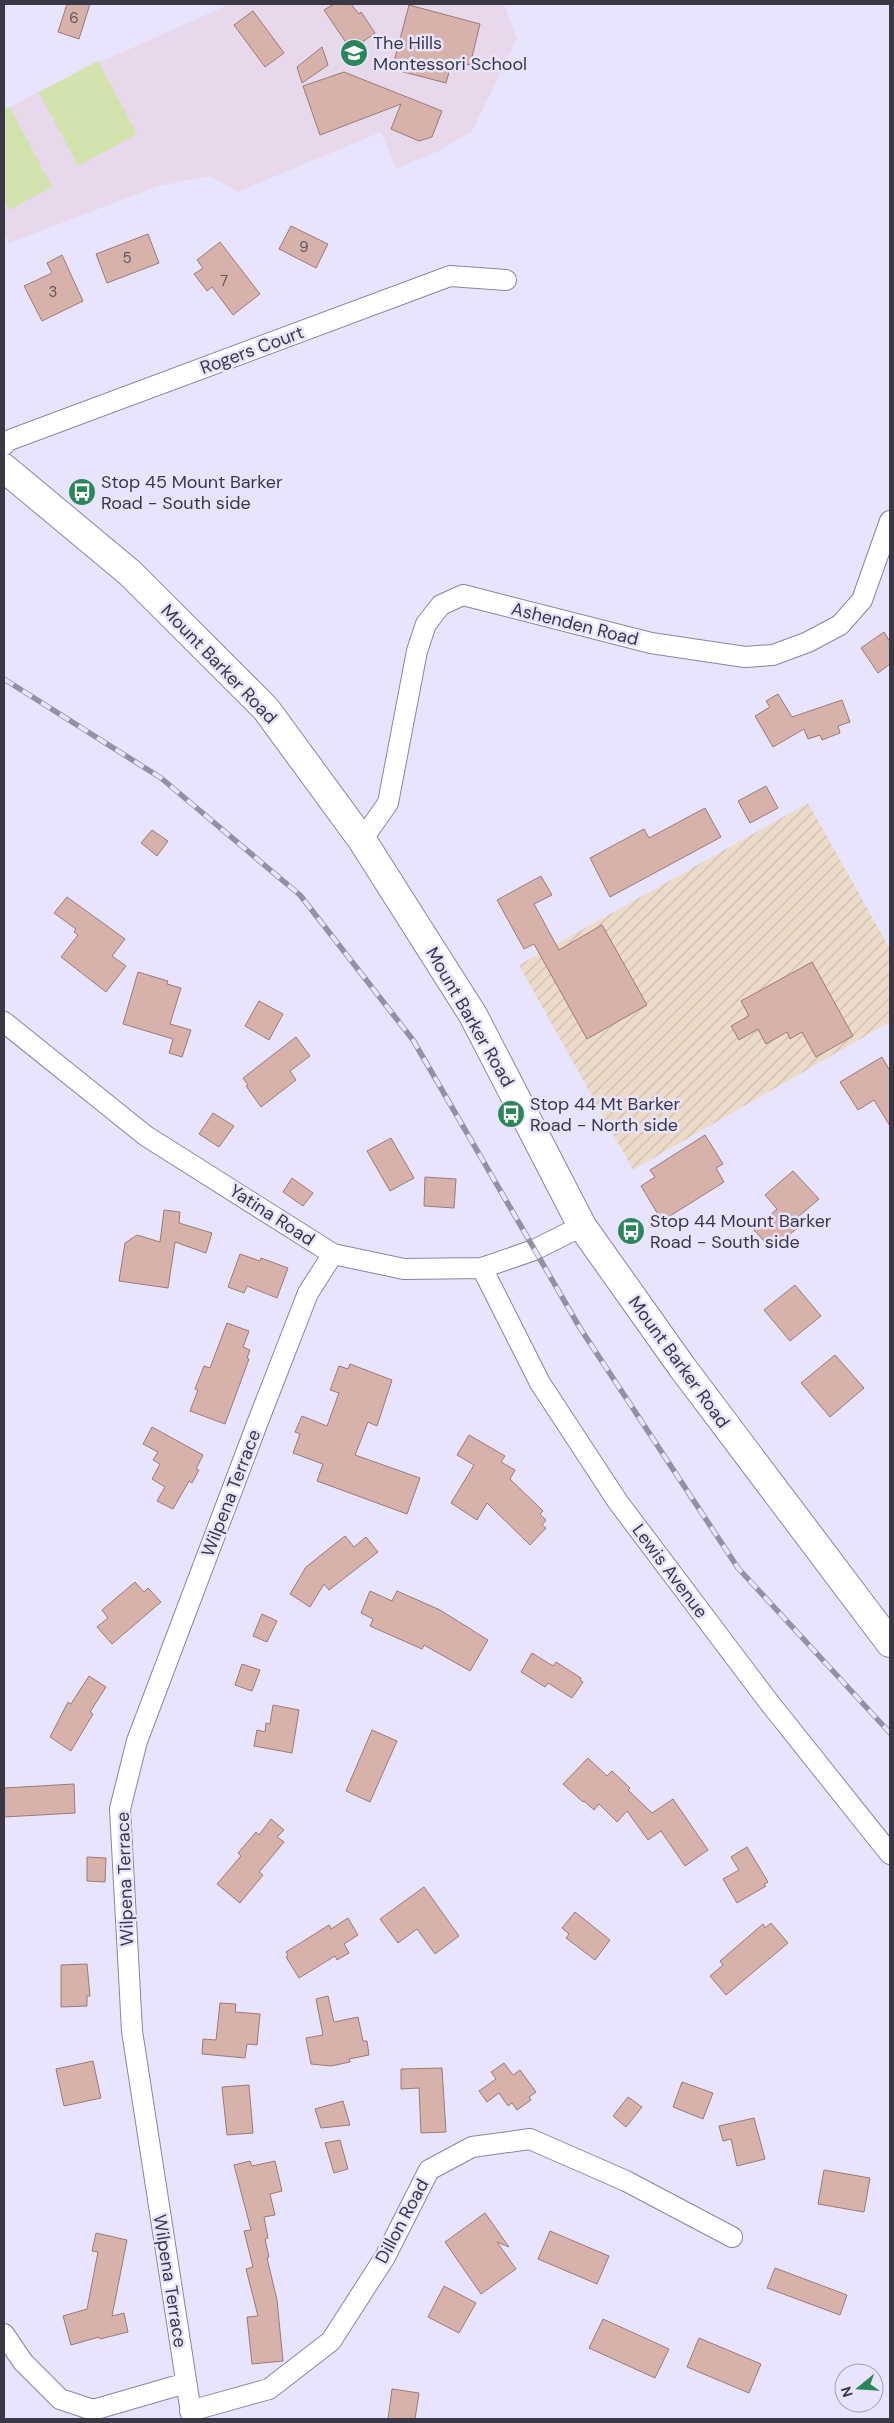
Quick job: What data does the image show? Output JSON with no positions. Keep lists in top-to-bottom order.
{
  "streets": {
    "main road": ["Mount Barker Road"],
    "street": [
      "Rogers Court",
      "Ashenden Road",
      "Yatina Road",
      "Wilpena Terrace",
      "Lewis Avenue",
      "Dillon Road"
    ]
  },
  "crossings": [
    ["Ashenden Road", "Mount Barker Road"],
    ["Mount Barker Road", "Yatina Road"],
    ["Yatina Road", "Wilpena Terrace"],
    ["Yatina Road", "Lewis Avenue"],
    ["Wilpena Terrace", "Dillon Road"]
  ],
  "places": {
    "school or university": ["The Hills Montessori School"],
    "bus stop": ["Stop 45 Mount Barker Road - South side", "Stop 44 Mt Barker Road - North side", "Stop 44 Mount Barker Road - South side"]
  },
  "house_numbers": [
    "6",
    "9",
    "5",
    "7",
    "3"
  ],
  "north": "left"
}
